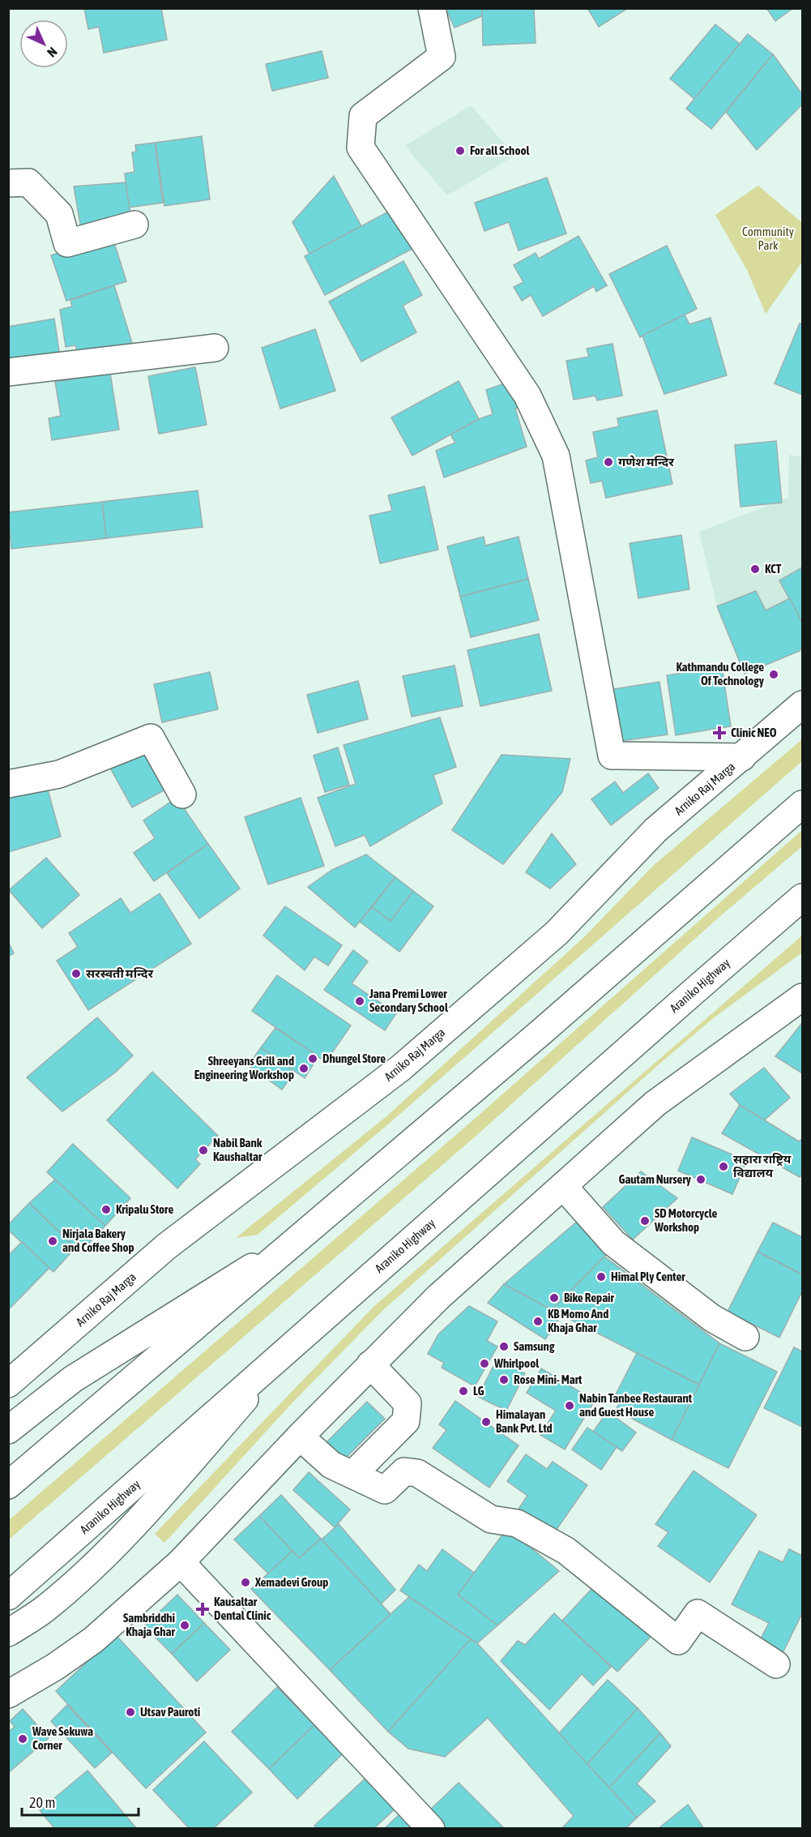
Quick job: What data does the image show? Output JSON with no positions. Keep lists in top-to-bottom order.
{
  "streets": {
    "main road": ["Arniko Raj Marga", "Araniko Highway"]
  },
  "parks": ["Community Park"],
  "places": {
    "other": [
      "For all School",
      "गणेश मन्दिर",
      "KCT",
      "Kathmandu College Of Technology",
      "सरस्वती मन्दिर",
      "Jana Premi Lower Secondary School",
      "Dhungel Store",
      "Shreeyans Grill and Engineering Workshop",
      "Nabil Bank Kaushaltar",
      "सहारा राष्ट्रिय विद्यालय",
      "Gautam Nursery",
      "Kripalu Store",
      "SD Motorcycle Workshop",
      "Nirjala Bakery and Coffee Shop",
      "Himal Ply Center",
      "Bike Repair",
      "KB Momo And Khaja Ghar",
      "Samsung",
      "Whirlpool",
      "Rose Mini- Mart",
      "LG",
      "Nabin Tanbee Restaurant and Guest House",
      "Himalayan Bank Pvt. Ltd",
      "Xemadevi Group",
      "Sambriddhi Khaja Ghar",
      "Utsav Pauroti",
      "Wave Sekuwa Corner"
    ],
    "health": ["Clinic NEO", "Kausaltar Dental Clinic"]
  },
  "scale_bar": "20 m",
  "north": "bottom right"
}
